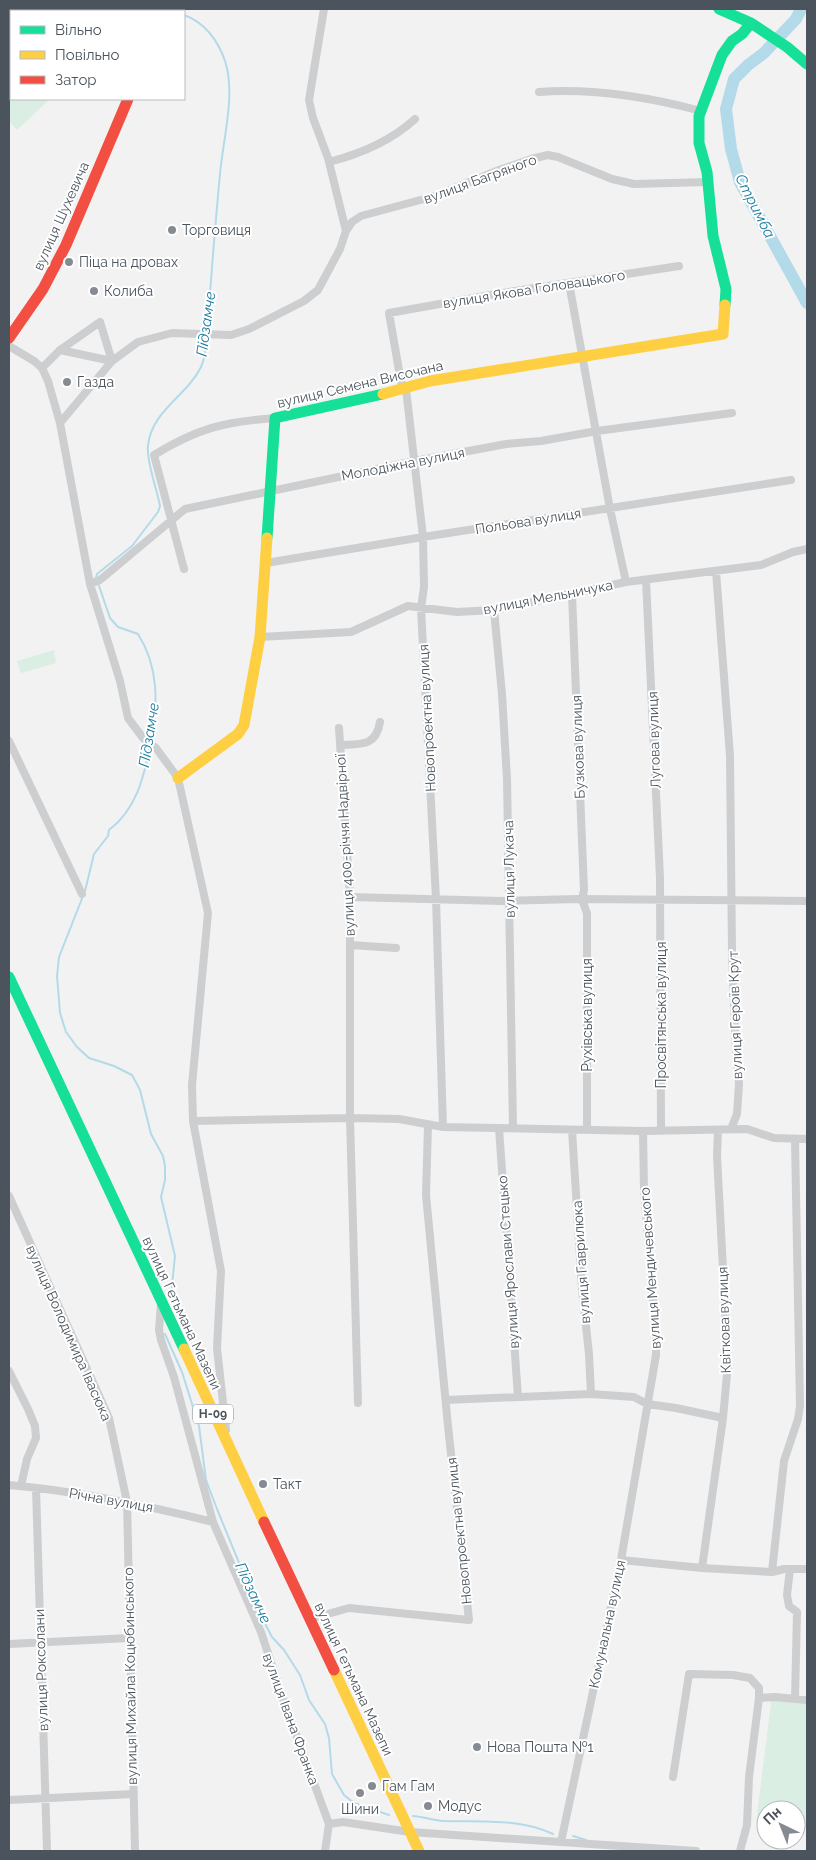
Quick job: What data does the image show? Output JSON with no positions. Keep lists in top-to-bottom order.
{
  "streets": {
    "main road": [
      "вулиця Шухевича",
      "вулиця Семена Височана",
      "вулиця Гетьмана Мазепи",
      "Н-09"
    ],
    "street": [
      "вулиця Багряного",
      "вулиця Якова Головацького",
      "Молодіжна вулиця",
      "Польова вулиця",
      "вулиця Мельничука",
      "Новопроектна вулиця",
      "Лугова вулиця",
      "Бузкова вулиця",
      "вулиця 400-річчя Надвірної",
      "вулиця Лукача",
      "Рухівська вулиця",
      "Просвітянська вулиця",
      "вулиця Героїв Крут",
      "вулиця Ярослави Стецько",
      "вулиця Гаврилюка",
      "вулиця Мендичевського",
      "Квіткова вулиця",
      "вулиця Володимира Івасюка",
      "Річна вулиця",
      "Комунальна вулиця",
      "вулиця Роксолани",
      "вулиця Михайла Коцюбинського",
      "вулиця Івана Франка"
    ]
  },
  "crossings": [
    ["вулиця Багряного", "вулиця Семена Височана"],
    ["вулиця Якова Головацького", "Новопроектна вулиця"],
    ["вулиця Семена Височана", "Молодіжна вулиця"],
    ["вулиця Семена Височана", "Польова вулиця"],
    ["вулиця Семена Височана", "вулиця Мельничука"],
    ["вулиця Семена Височана", "Новопроектна вулиця"],
    ["Молодіжна вулиця", "Новопроектна вулиця"],
    ["Польова вулиця", "Новопроектна вулиця"],
    ["вулиця Мельничука", "Новопроектна вулиця"],
    ["вулиця Мельничука", "Лугова вулиця"],
    ["вулиця Мельничука", "Бузкова вулиця"],
    ["вулиця Мельничука", "вулиця Лукача"],
    ["вулиця Мельничука", "вулиця Героїв Крут"],
    ["Новопроектна вулиця", "вулиця Гетьмана Мазепи"],
    ["Лугова вулиця", "Просвітянська вулиця"],
    ["Бузкова вулиця", "Рухівська вулиця"],
    ["вулиця Мендичевського", "Комунальна вулиця"],
    ["вулиця Гетьмана Мазепи", "вулиця Івана Франка"],
    ["вулиця Володимира Івасюка", "Річна вулиця"],
    ["вулиця Володимира Івасюка", "вулиця Михайла Коцюбинського"],
    ["Річна вулиця", "вулиця Роксолани"],
    ["Річна вулиця", "вулиця Михайла Коцюбинського"],
    ["Річна вулиця", "вулиця Івана Франка"]
  ],
  "water": ["Стримба", "Підзамче"],
  "places": [
    "Торговиця",
    "Піца на дровах",
    "Колиба",
    "Газда",
    "Такт",
    "Нова Пошта №1",
    "Гам Гам",
    "Шини",
    "Модус"
  ],
  "legend": ["Вільно", "Повільно", "Затор"],
  "north": "top left"
}
